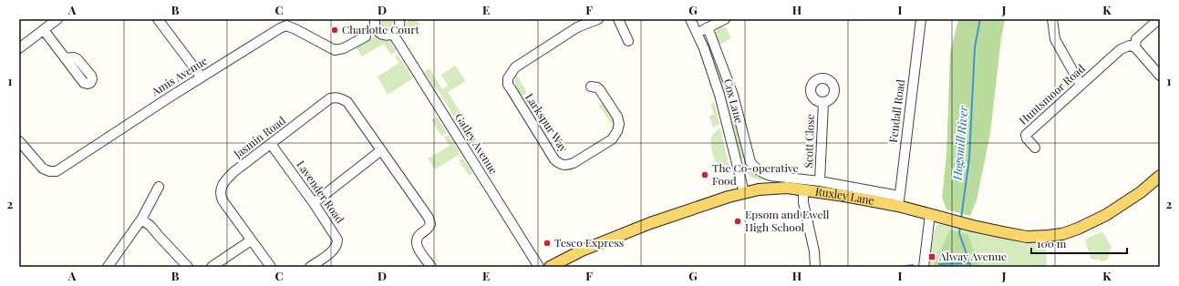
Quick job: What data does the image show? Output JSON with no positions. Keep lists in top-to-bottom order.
{
  "streets": {
    "main road": ["Ruxley Lane"],
    "street": [
      "Amis Avenue",
      "Huntsmoor Road",
      "Cox Lane",
      "Fendall Road",
      "Larkspur Way",
      "Jasmin Road",
      "Scott Close",
      "Gatley Avenue",
      "Lavender Road"
    ]
  },
  "crossings": [
    ["Cox Lane", "Ruxley Lane"],
    ["Fendall Road", "Ruxley Lane"],
    ["Jasmin Road", "Lavender Road"],
    ["Scott Close", "Ruxley Lane"]
  ],
  "water": ["Hogsmill River"],
  "places": {
    "other": [
      "Charlotte Court",
      "The Co-operative Food",
      "Epsom and Ewell High School",
      "Tesco Express"
    ],
    "transit": ["Alway Avenue"]
  },
  "scale_bar": "100 m",
  "grid": {
    "columns": [
      "A",
      "B",
      "C",
      "D",
      "E",
      "F",
      "G",
      "H",
      "I",
      "J",
      "K"
    ],
    "rows": ["1", "2"]
  }
}
